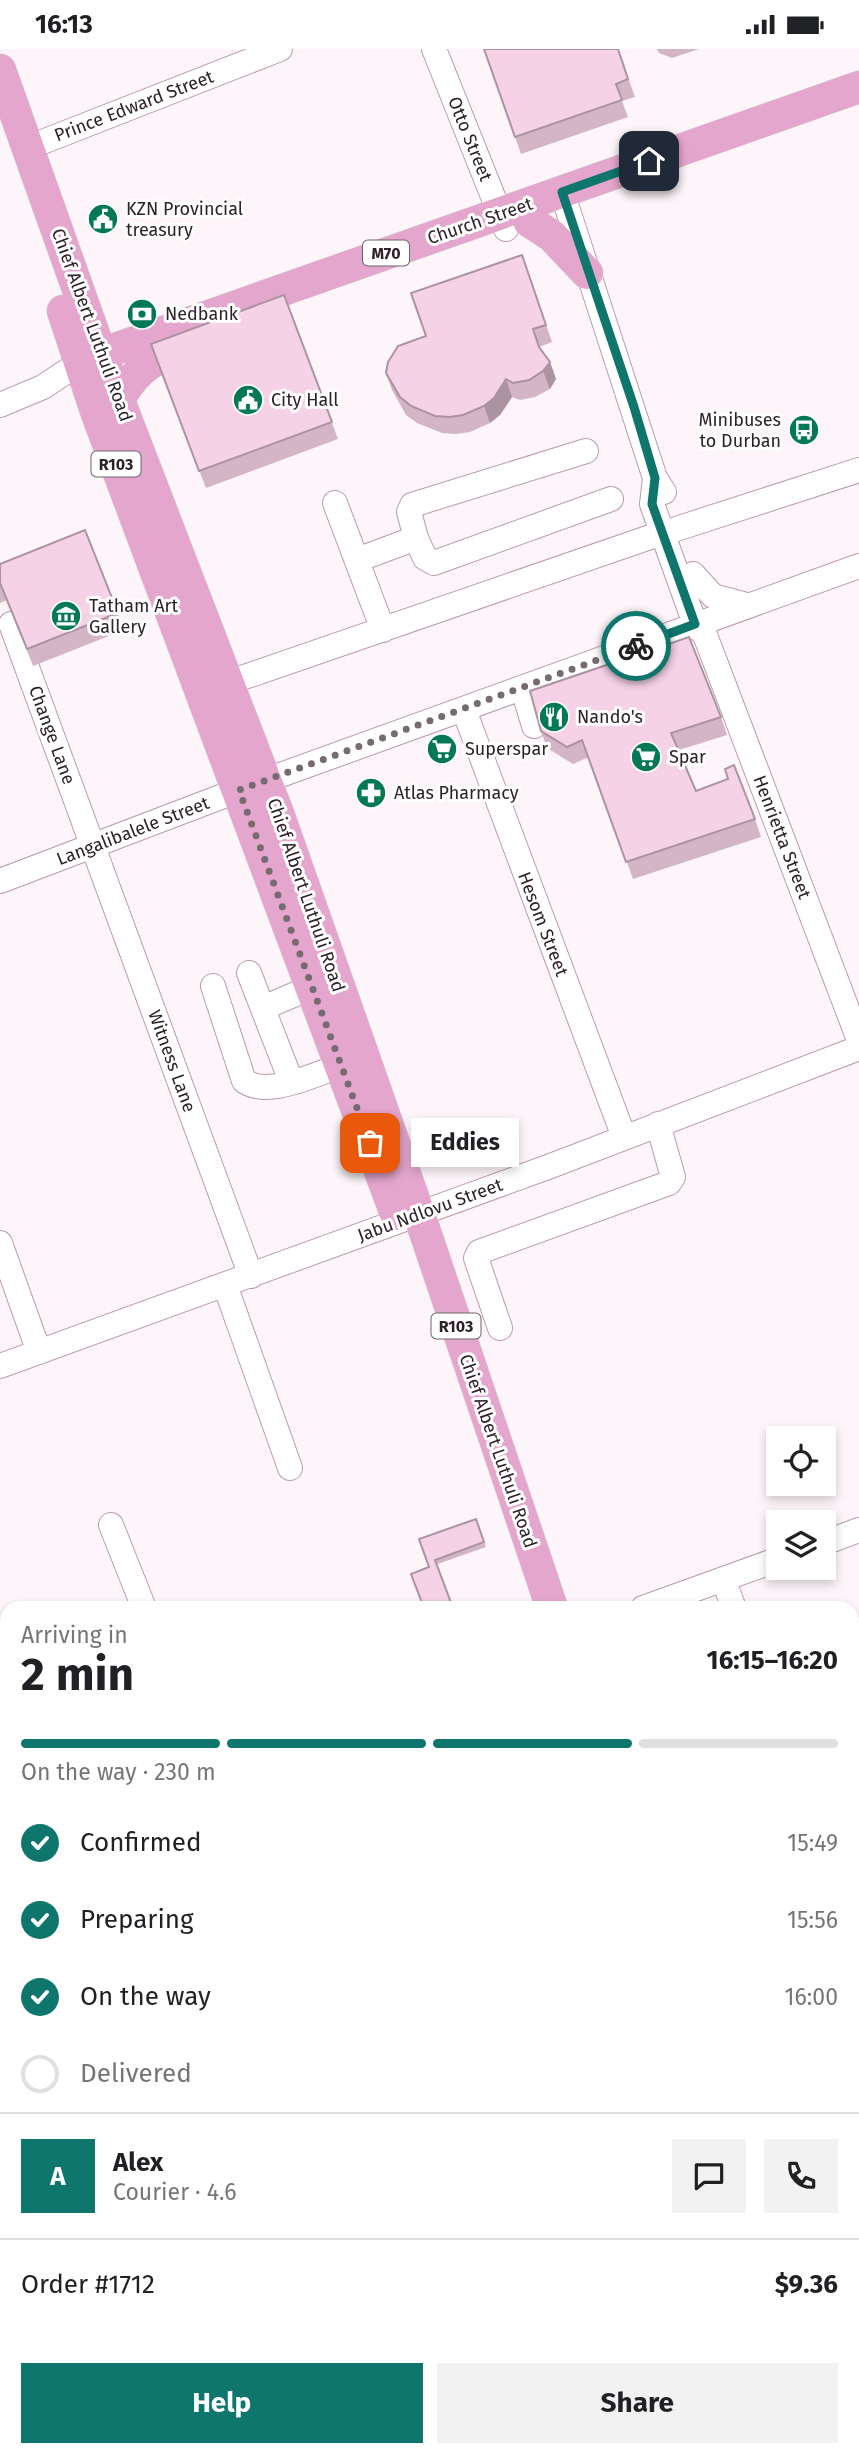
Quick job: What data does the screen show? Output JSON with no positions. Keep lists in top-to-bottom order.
{
  "streets": {
    "main road": [
      "Church Street",
      "M70",
      "Chief Albert Luthuli Road",
      "R103"
    ],
    "street": [
      "Prince Edward Street",
      "Otto Street",
      "Change Lane",
      "Langalibalele Street",
      "Henrietta Street",
      "Hesom Street",
      "Witness Lane",
      "Jabu Ndlovu Street"
    ]
  },
  "crossings": [
    ["Prince Edward Street", "Chief Albert Luthuli Road"],
    ["Otto Street", "Church Street"],
    ["Church Street", "Chief Albert Luthuli Road"],
    ["Church Street", "Henrietta Street"],
    ["Chief Albert Luthuli Road", "Langalibalele Street"],
    ["Chief Albert Luthuli Road", "Jabu Ndlovu Street"],
    ["Change Lane", "Langalibalele Street"],
    ["Change Lane", "Witness Lane"],
    ["Langalibalele Street", "Henrietta Street"],
    ["Langalibalele Street", "Hesom Street"],
    ["Langalibalele Street", "Witness Lane"],
    ["Hesom Street", "Jabu Ndlovu Street"],
    ["Witness Lane", "Jabu Ndlovu Street"]
  ],
  "places": {
    "public building": ["KZN Provincial treasury", "City Hall"],
    "bank": ["Nedbank"],
    "bus stop": ["Minibuses to Durban"],
    "museum": ["Tatham Art Gallery"],
    "restaurant": ["Nando's"],
    "supermarket": ["Superspar", "Spar"],
    "pharmacy": ["Atlas Pharmacy"],
    "other": ["Eddies"]
  },
  "page": {
    "status": "16:13",
    "bubble": "Eddies",
    "heading": ["2 min", "Arriving in", "16:15–16:20"],
    "panel": [
      "Alex",
      "Courier · 4.6",
      "Order #1712",
      "$9.36"
    ],
    "bar": "On the way · 230 m",
    "list": [
      ["Confirmed", "15:49"],
      ["Preparing", "15:56"],
      ["On the way", "16:00"],
      "Delivered"
    ],
    "round": "A",
    "buttons": ["Help", "Share"]
  }
}
